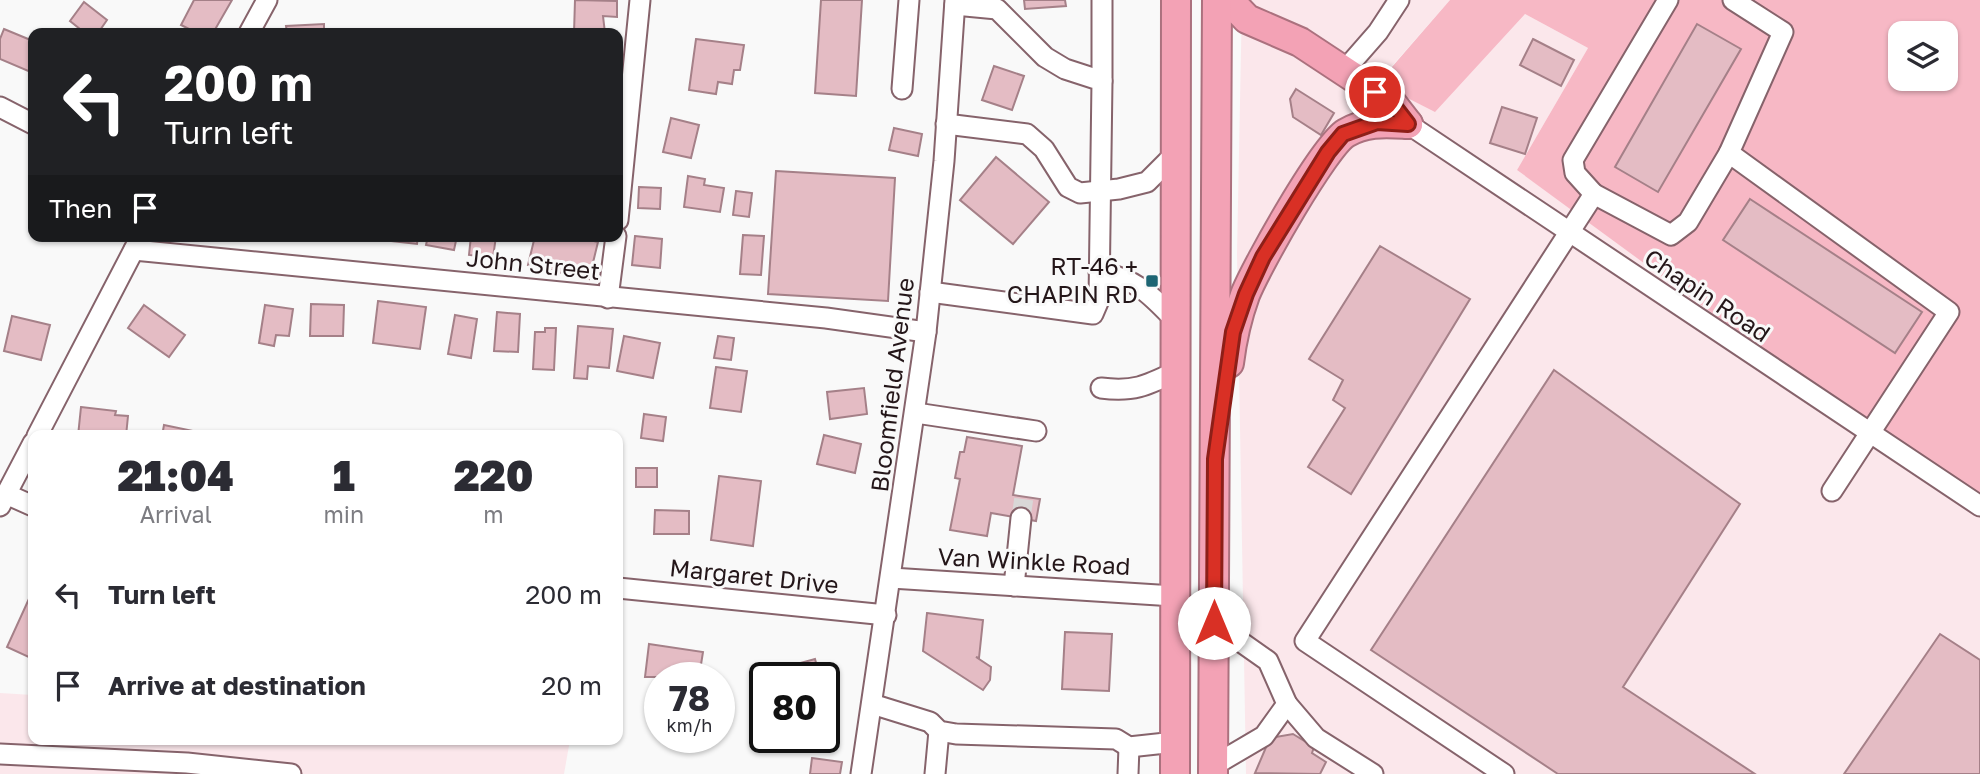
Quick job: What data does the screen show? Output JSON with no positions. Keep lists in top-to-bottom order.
{
  "streets": {
    "street": [
      "John Street",
      "Chapin Road",
      "Bloomfield Avenue",
      "Van Winkle Road",
      "Margaret Drive"
    ]
  },
  "crossings": [
    ["John Street", "Bloomfield Avenue"],
    ["Bloomfield Avenue", "Van Winkle Road"],
    ["Bloomfield Avenue", "Margaret Drive"]
  ],
  "places": {
    "transit": ["RT-46 + CHAPIN RD"]
  },
  "page": {
    "turn": ["200 m", "Turn left"],
    "then": "Then",
    "eta": [
      "21:04",
      "Arrival",
      "1",
      "min",
      "220",
      "m"
    ],
    "list": [
      {
        "name": "Turn left",
        "value": "200 m"
      },
      {
        "name": "Arrive at destination",
        "value": "20 m"
      }
    ],
    "speed": "78 km/h",
    "limit": "80"
  }
}
